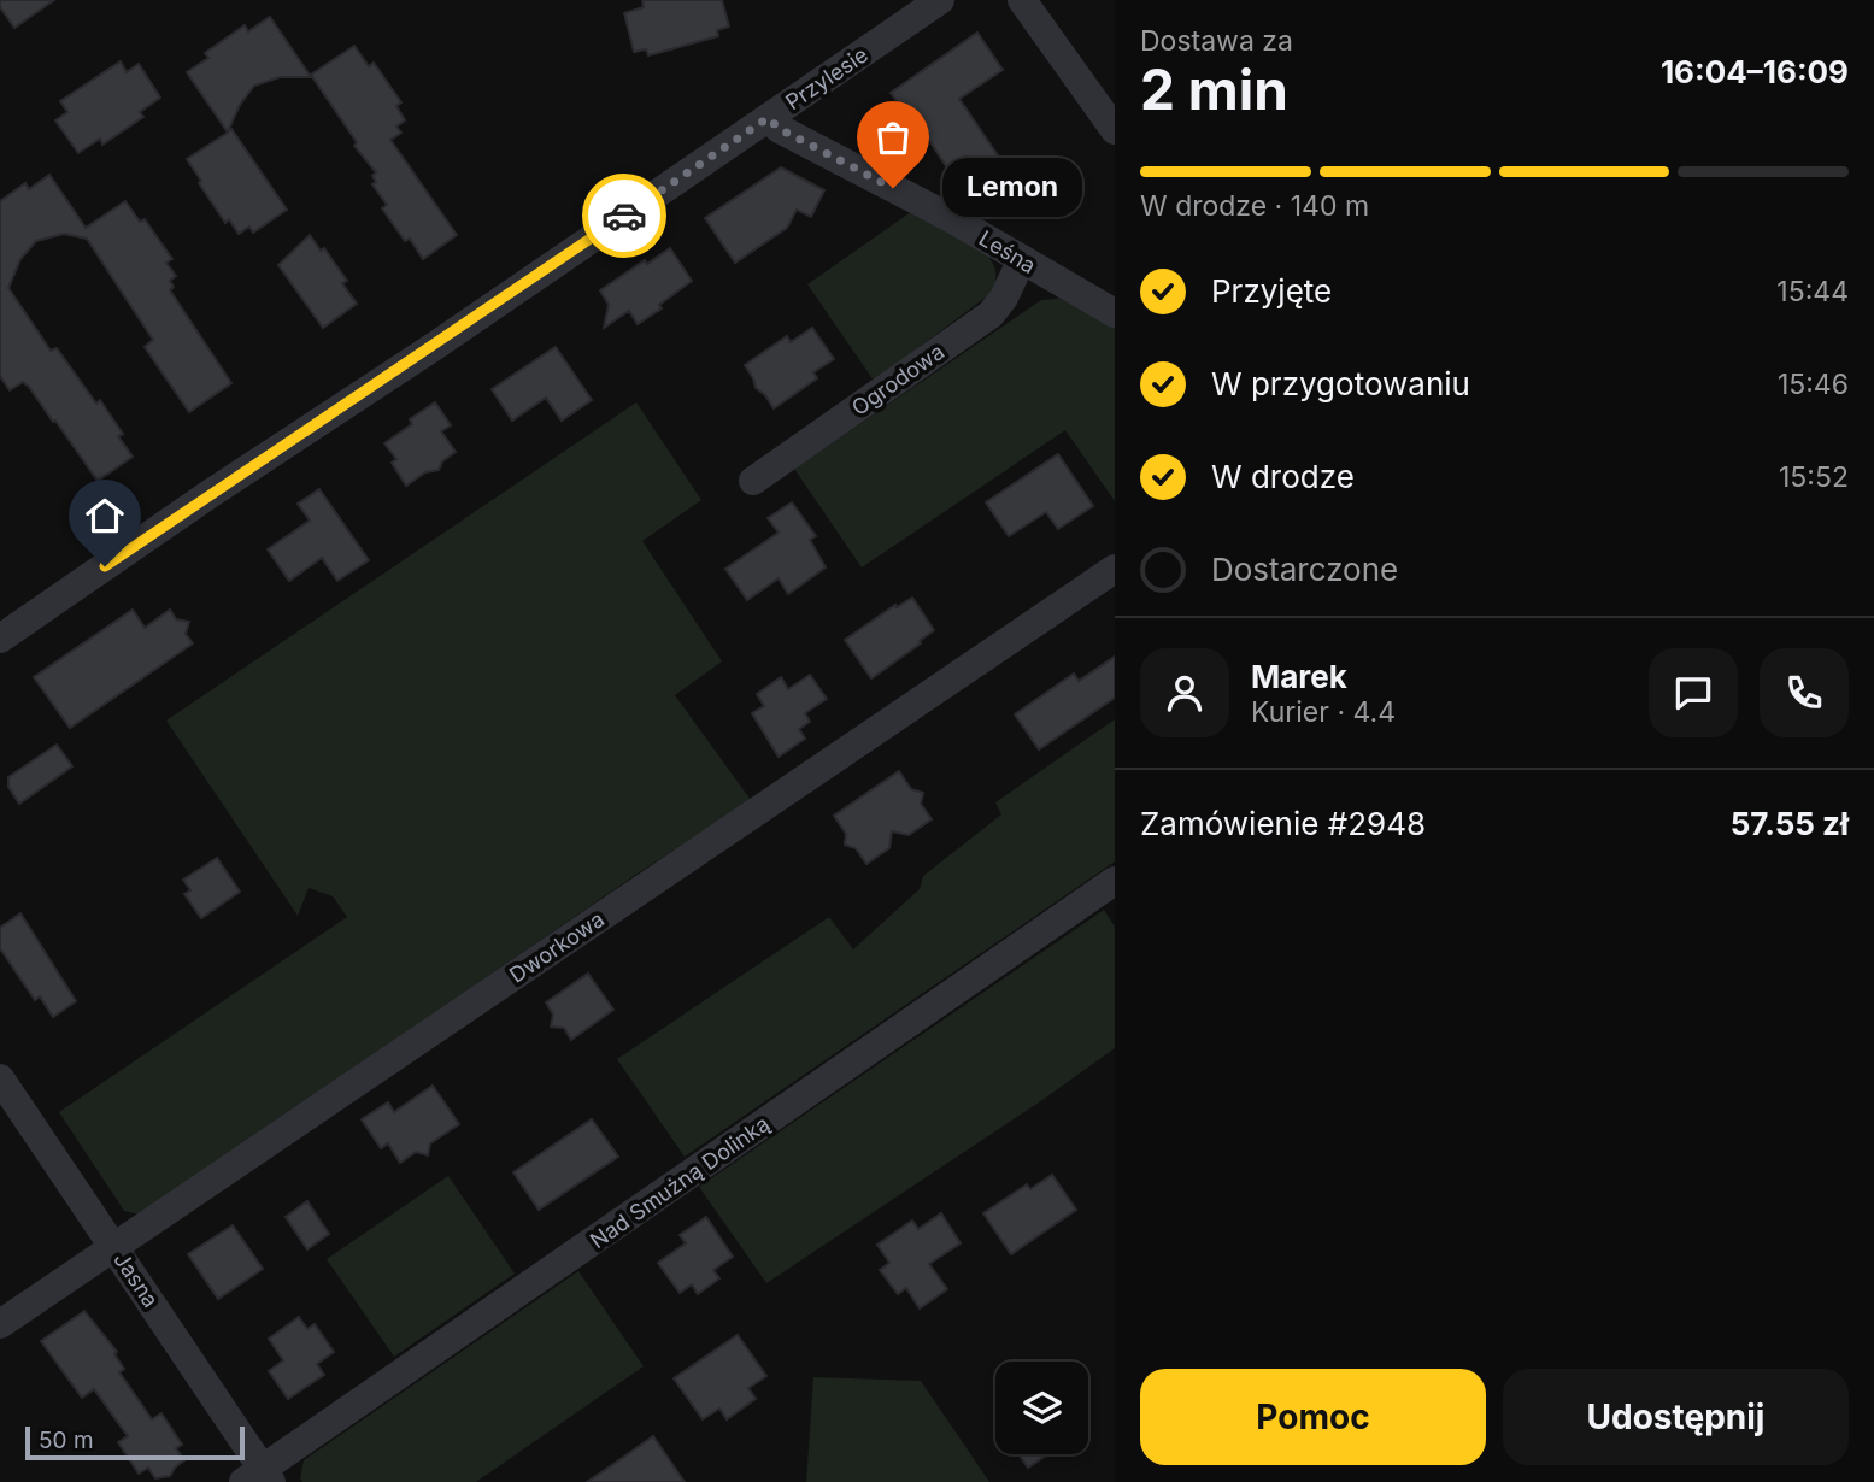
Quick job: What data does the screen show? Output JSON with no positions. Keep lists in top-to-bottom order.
{
  "streets": {
    "street": [
      "Przylesie",
      "Leśna",
      "Ogrodowa",
      "Dworkowa",
      "Nad Smużną Dolinką",
      "Jasna"
    ]
  },
  "crossings": [
    ["Przylesie", "Leśna"],
    ["Leśna", "Ogrodowa"],
    ["Dworkowa", "Jasna"],
    ["Nad Smużną Dolinką", "Jasna"]
  ],
  "places": ["Lemon"],
  "scale_bar": "50 m",
  "page": {
    "heading": ["2 min", "Dostawa za", "16:04–16:09"],
    "panel": [
      "Marek",
      "Kurier · 4.4",
      "Zamówienie #2948",
      "57.55 zł"
    ],
    "bar": "W drodze · 140 m",
    "bubble": "Lemon",
    "list": [
      ["Przyjęte", "15:44"],
      ["W przygotowaniu", "15:46"],
      ["W drodze", "15:52"],
      "Dostarczone"
    ],
    "buttons": ["Pomoc", "Udostępnij"],
    "scale": "50 m"
  }
}
